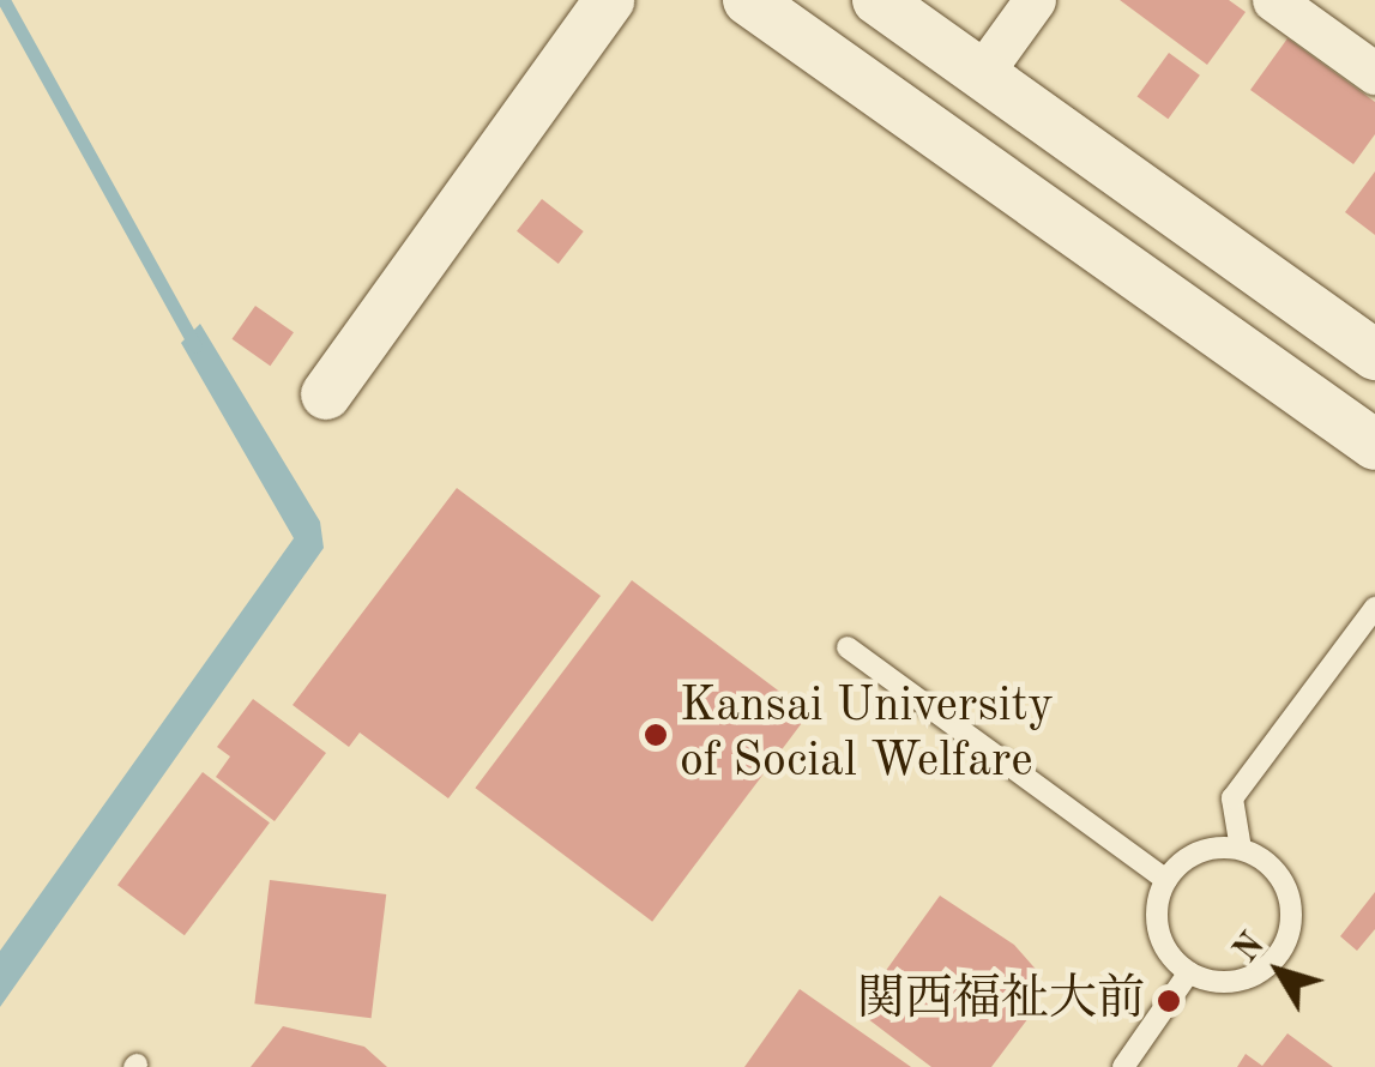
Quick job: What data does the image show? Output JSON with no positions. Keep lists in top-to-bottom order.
{
  "places": ["Kansai University of Social Welfare", "関西福祉大前"],
  "north": "top left"
}
